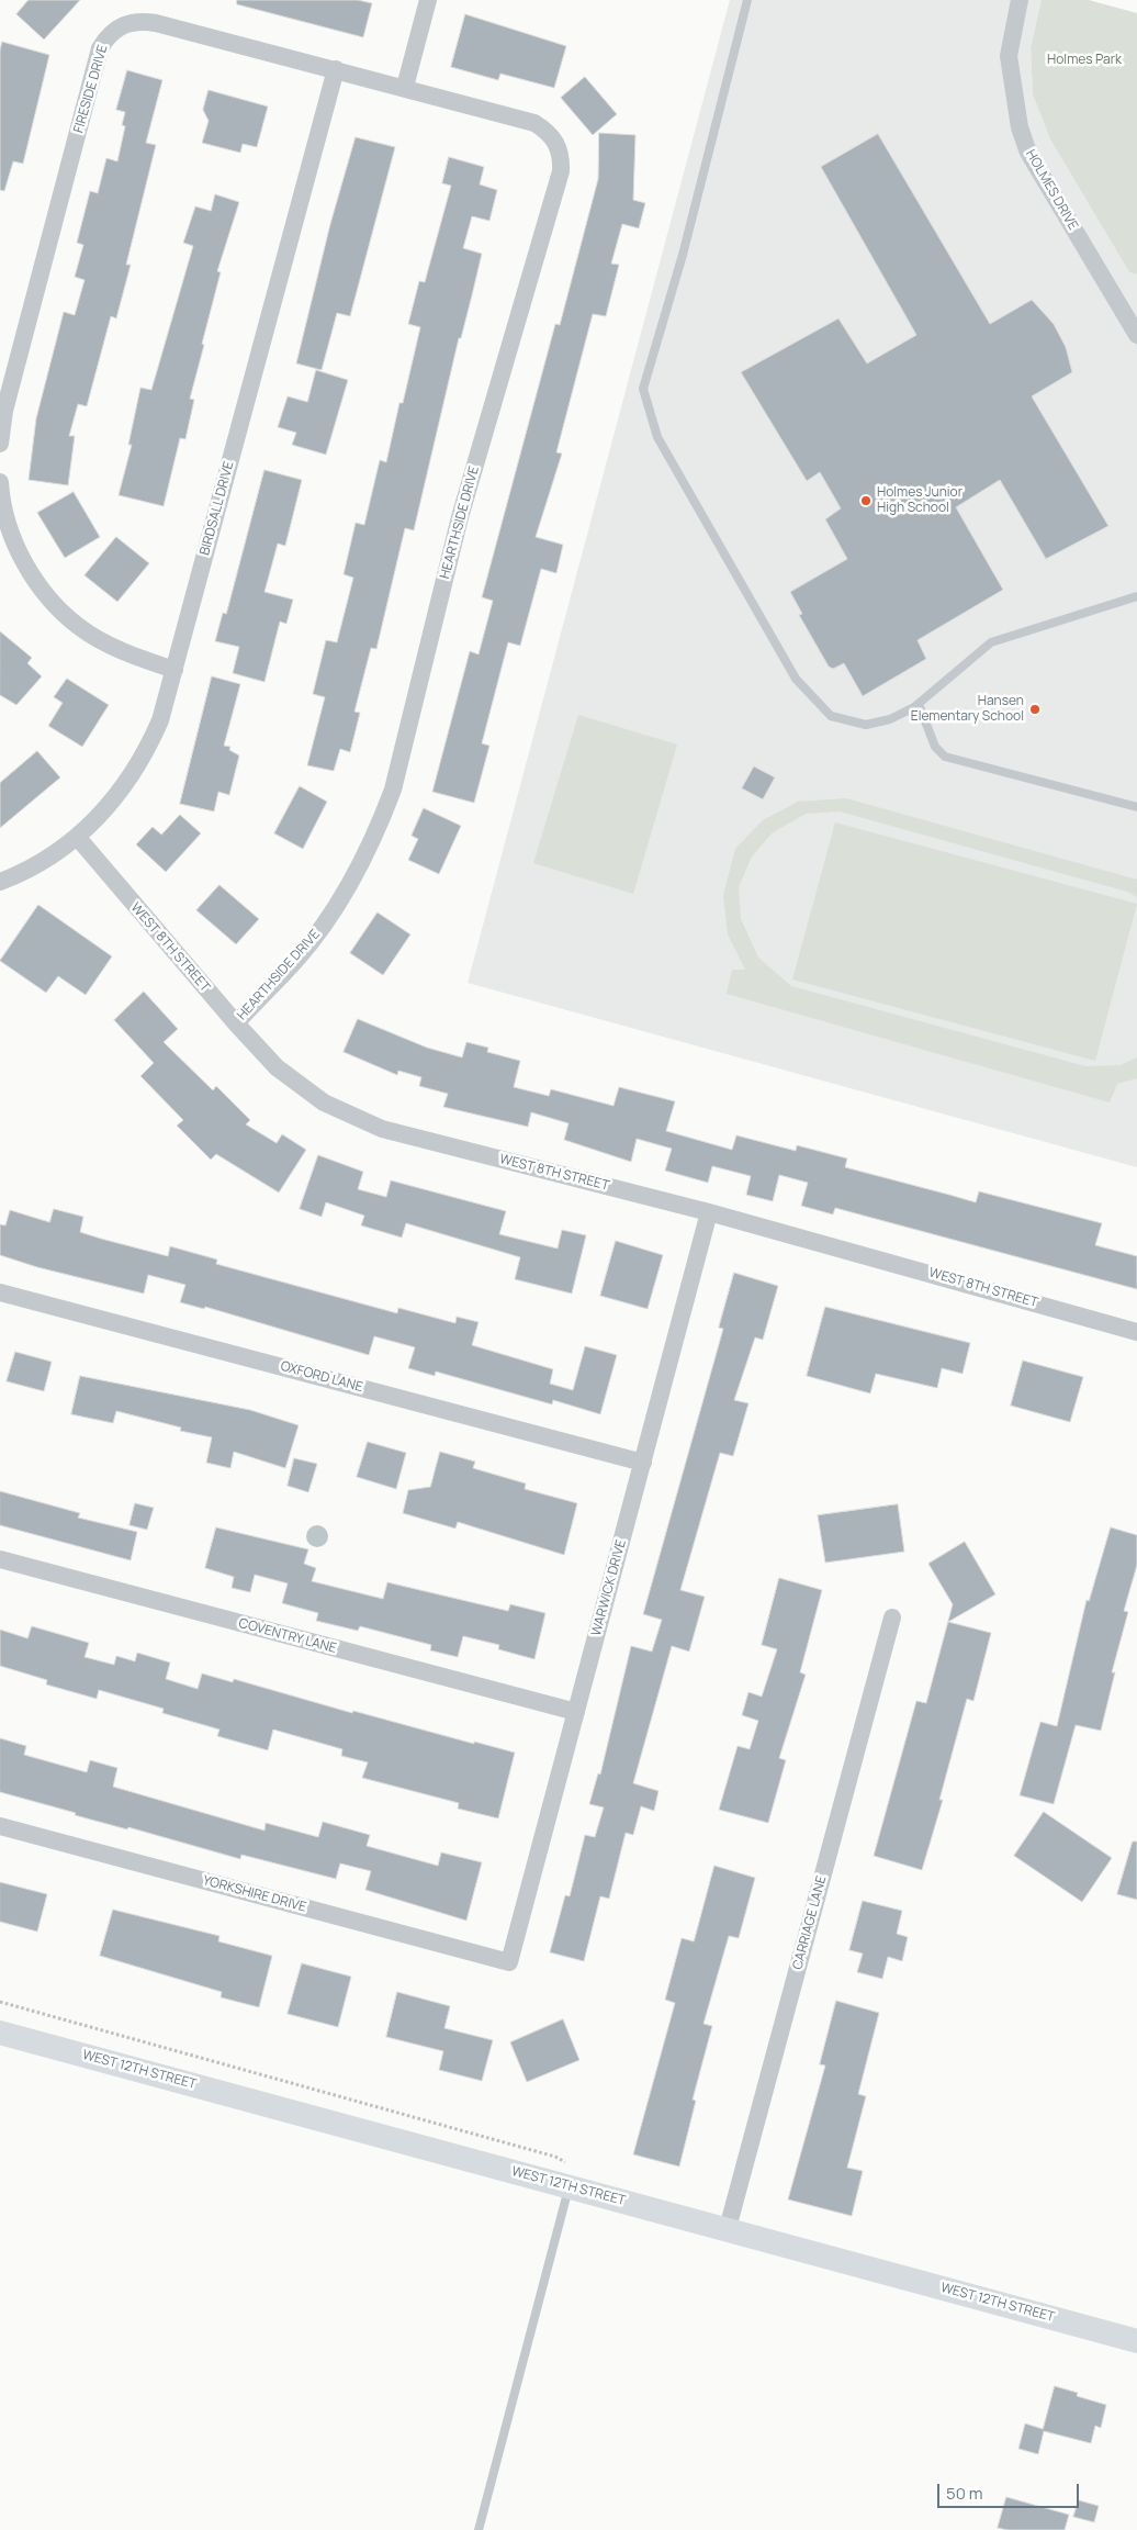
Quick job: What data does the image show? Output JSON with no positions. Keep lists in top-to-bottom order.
{
  "streets": {
    "main road": ["WEST 12TH STREET"],
    "street": [
      "FIRESIDE DRIVE",
      "HOLMES DRIVE",
      "BIRDSALL DRIVE",
      "HEARTHSIDE DRIVE",
      "WEST 8TH STREET",
      "OXFORD LANE",
      "WARWICK DRIVE",
      "COVENTRY LANE",
      "YORKSHIRE DRIVE",
      "CARRIAGE LANE"
    ]
  },
  "crossings": [
    ["FIRESIDE DRIVE", "BIRDSALL DRIVE"],
    ["FIRESIDE DRIVE", "HEARTHSIDE DRIVE"],
    ["BIRDSALL DRIVE", "WEST 8TH STREET"],
    ["HEARTHSIDE DRIVE", "WEST 8TH STREET"],
    ["WEST 8TH STREET", "WARWICK DRIVE"],
    ["OXFORD LANE", "WARWICK DRIVE"],
    ["WARWICK DRIVE", "COVENTRY LANE"],
    ["WARWICK DRIVE", "YORKSHIRE DRIVE"],
    ["CARRIAGE LANE", "WEST 12TH STREET"]
  ],
  "parks": ["Holmes Park"],
  "places": ["Holmes Junior High School", "Hansen Elementary School"],
  "scale_bar": "50 m"
}
